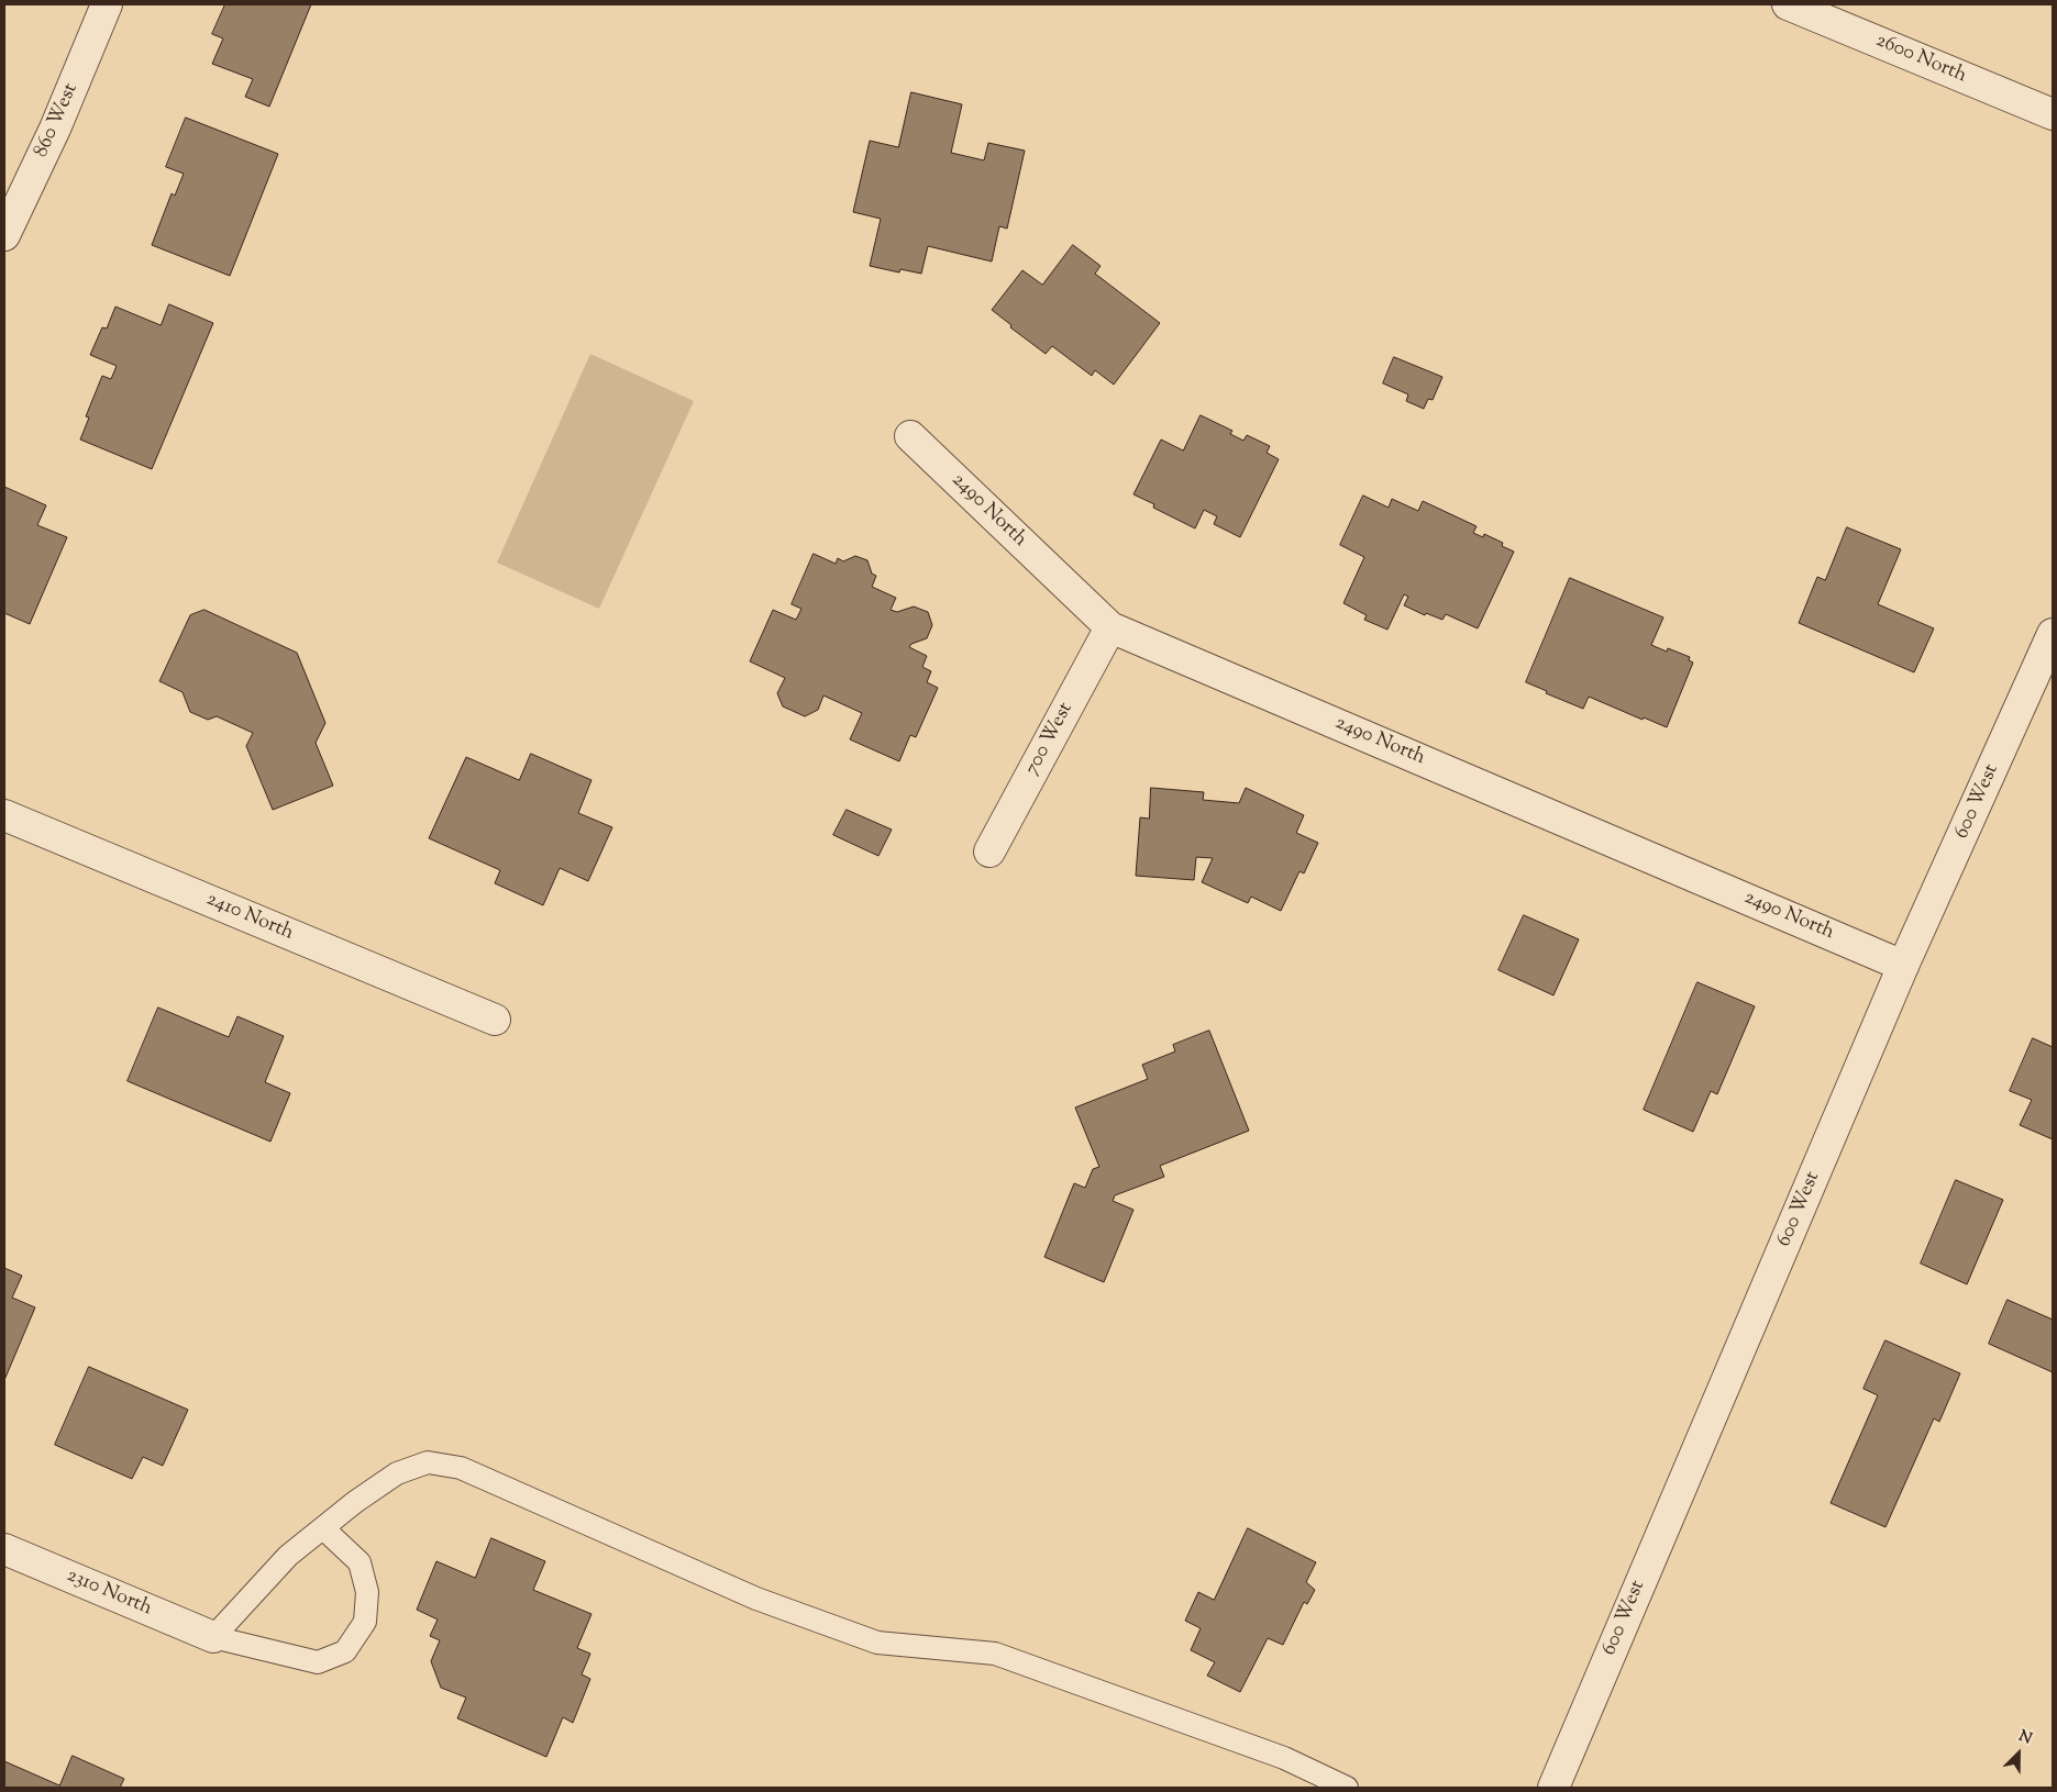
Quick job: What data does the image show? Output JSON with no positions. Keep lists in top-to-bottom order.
{
  "streets": {
    "street": [
      "2600 North",
      "860 West",
      "2490 North",
      "700 West",
      "600 West",
      "2410 North",
      "2310 North"
    ]
  },
  "crossings": [
    ["2490 North", "700 West"],
    ["2490 North", "600 West"]
  ],
  "north": "top right"
}
